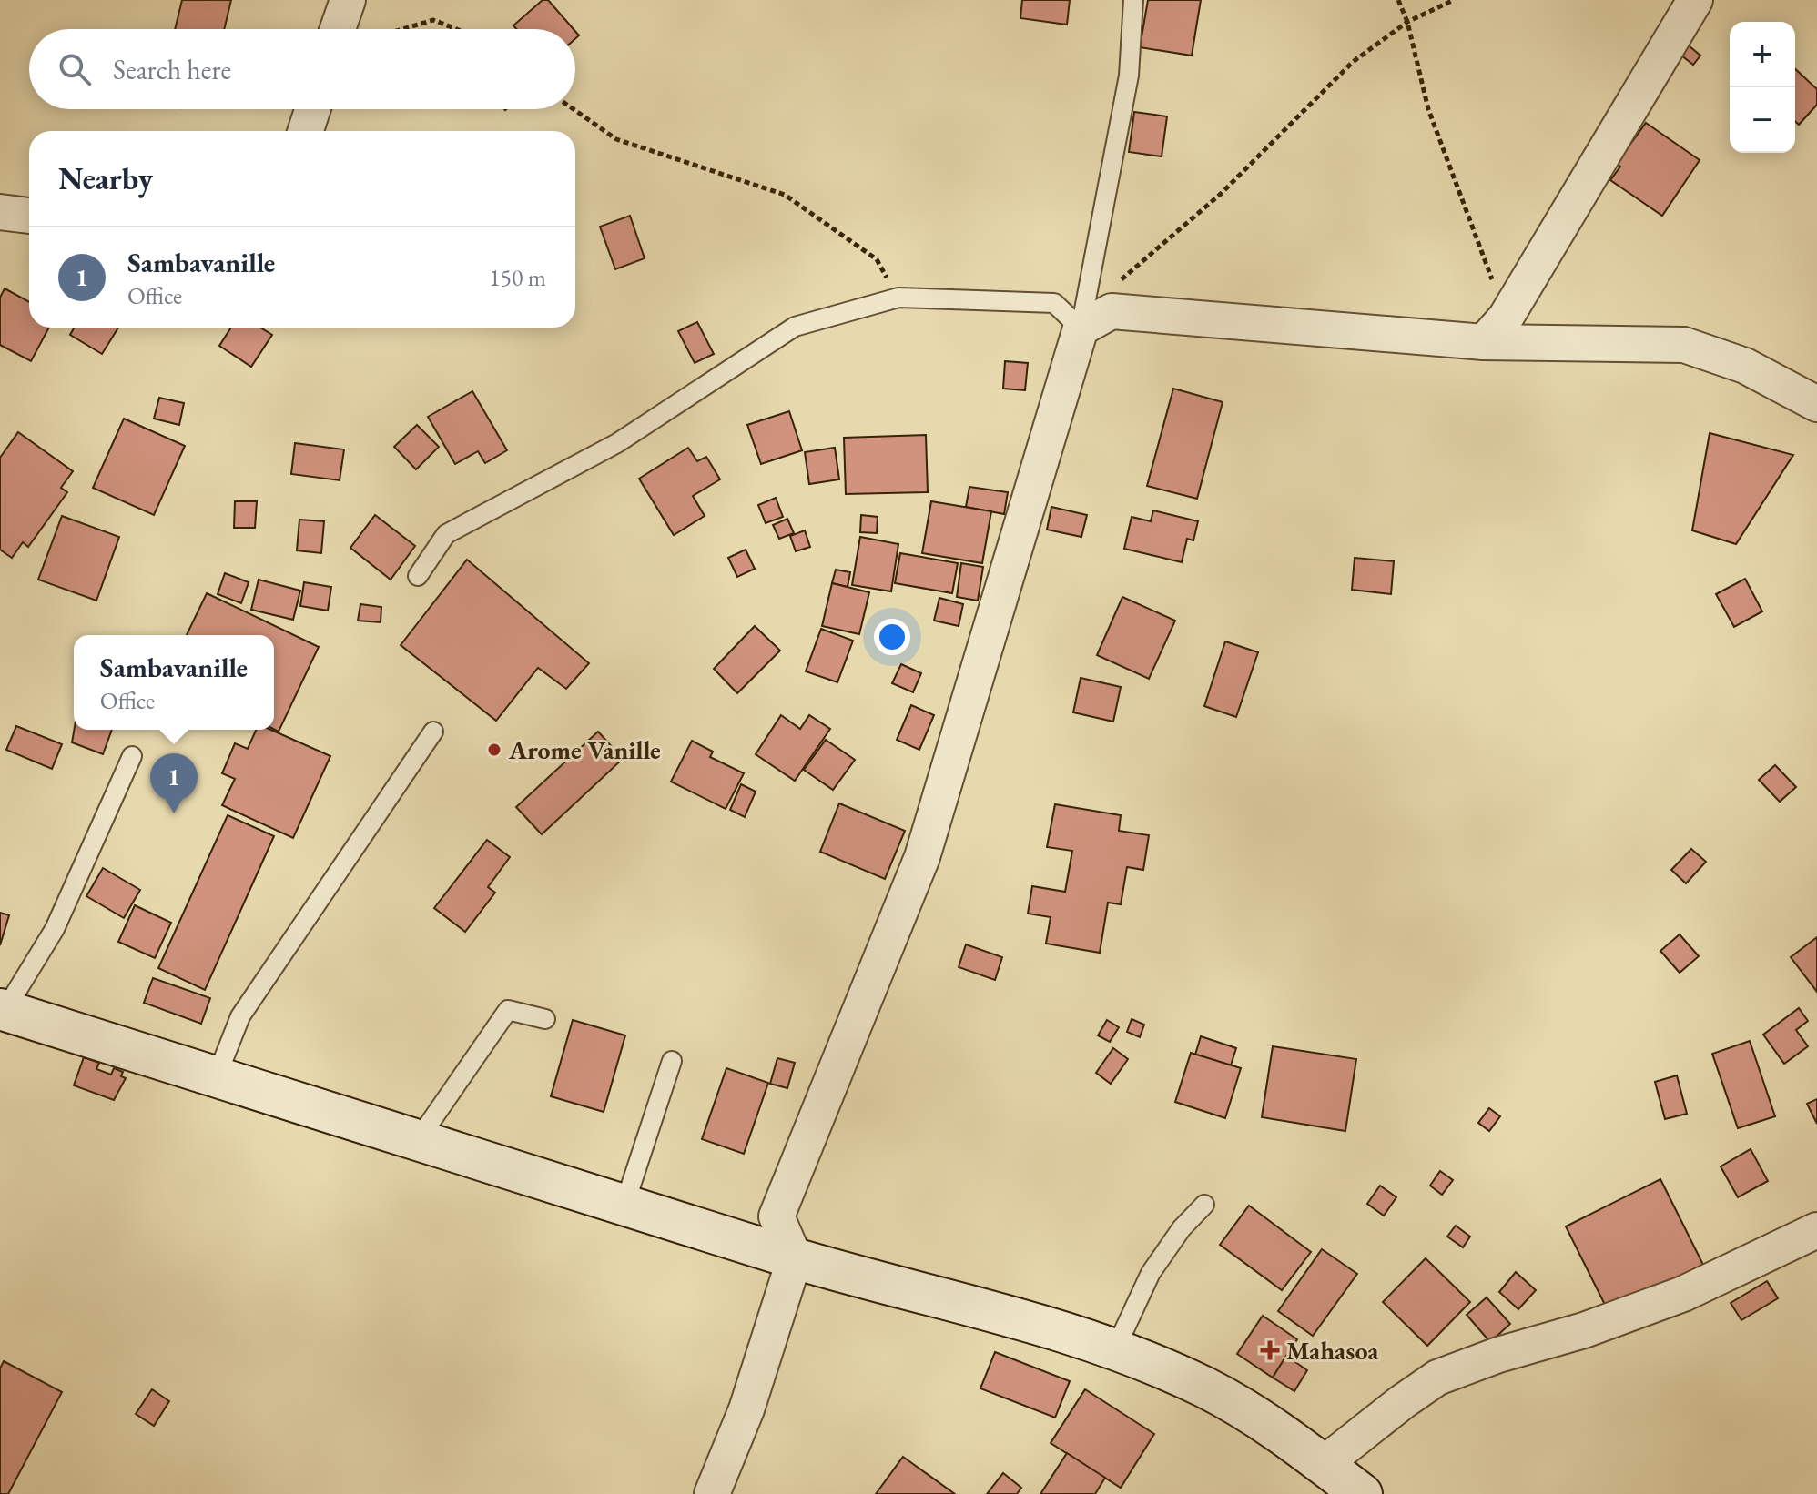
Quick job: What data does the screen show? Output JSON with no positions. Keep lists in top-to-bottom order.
{
  "places": {
    "other": ["Arome Vanille"],
    "health": ["Mahasoa"]
  },
  "page": {
    "map_buttons": ["+", "−"],
    "search": "Search here",
    "heading": "Nearby",
    "list": [
      {
        "mark": "1",
        "name": "Sambavanille",
        "note": "Office",
        "value": "150 m"
      }
    ],
    "popup": ["Sambavanille", "Office"],
    "pins": "1"
  }
}
